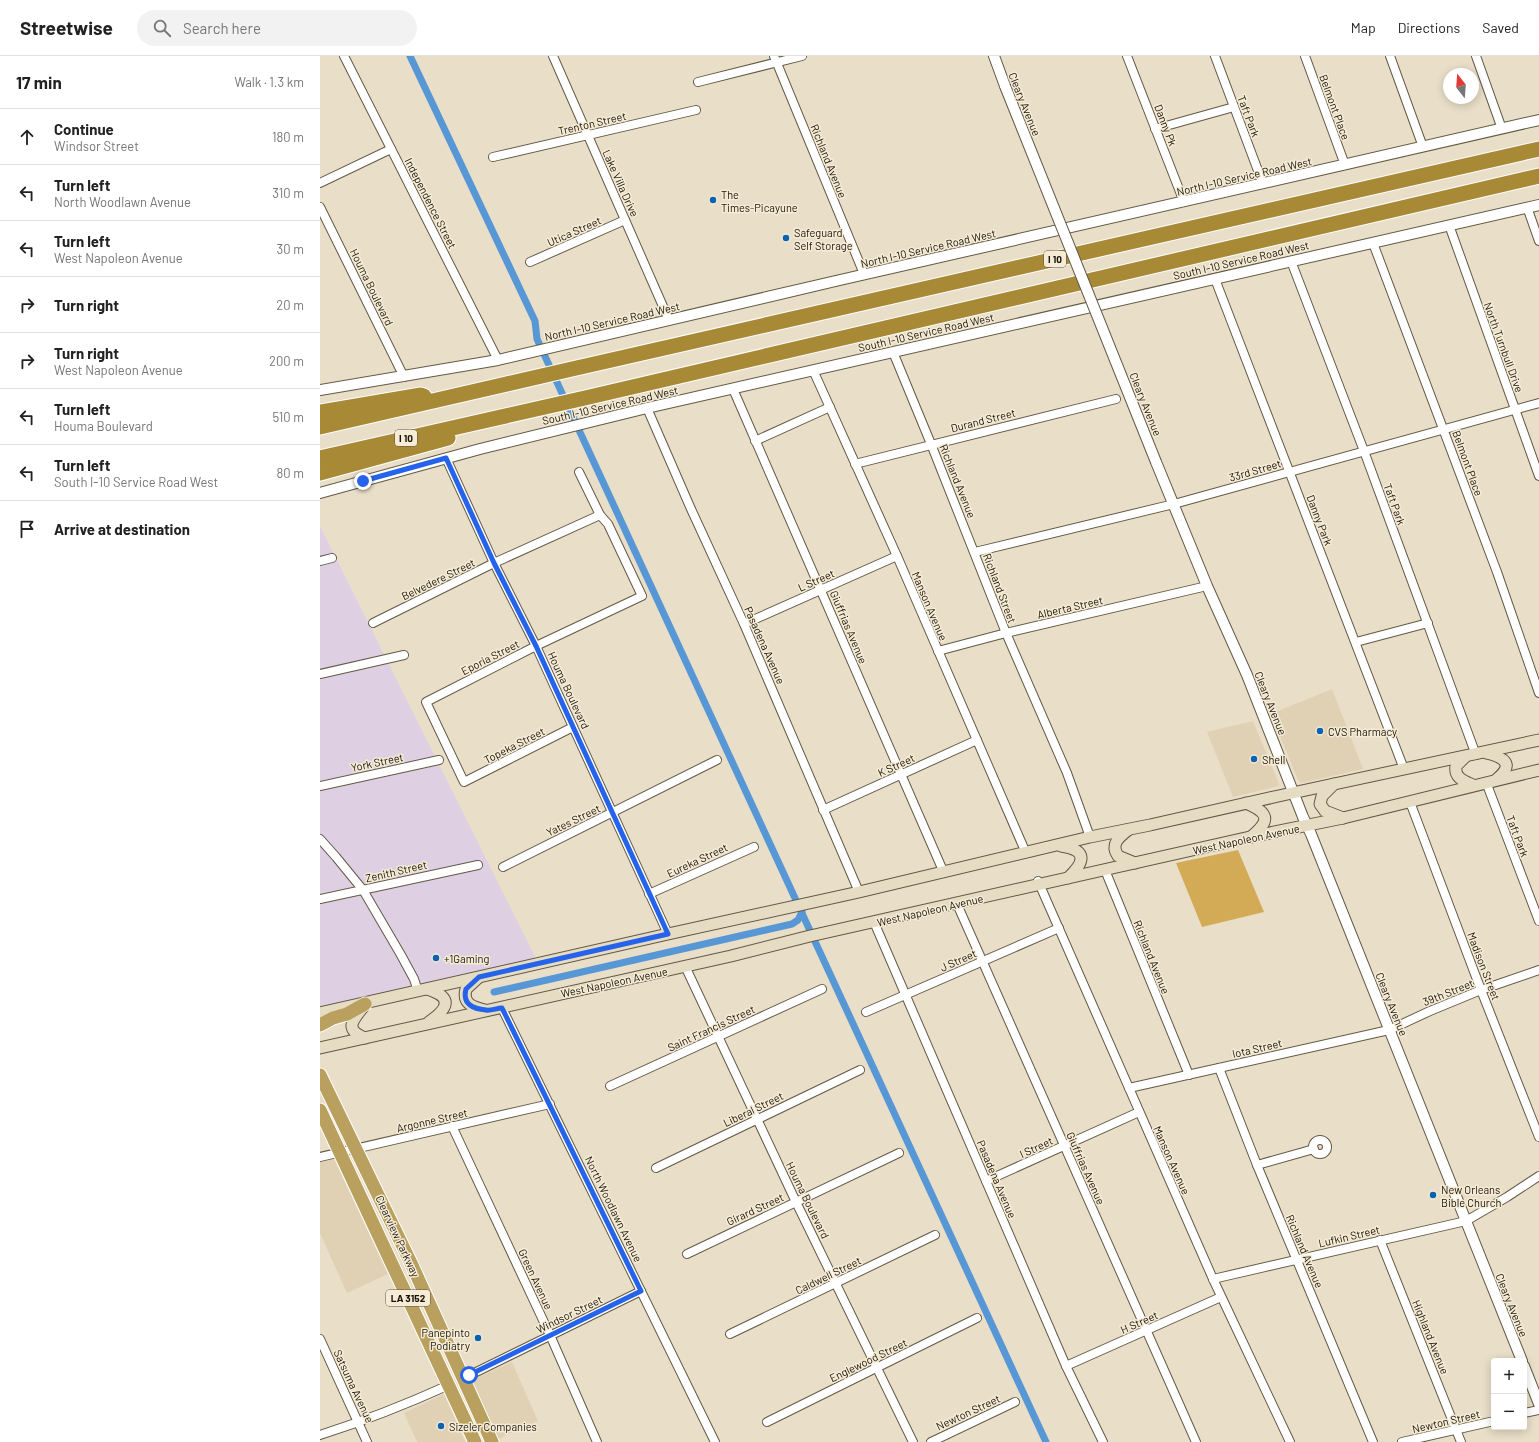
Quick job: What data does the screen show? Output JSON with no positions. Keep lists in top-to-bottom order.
{
  "streets": {
    "highway": ["I 10", "Clearview Parkway", "LA 3152"],
    "main road": ["West Napoleon Avenue"],
    "street": [
      "Cleary Avenue",
      "Belmont Place",
      "Taft Park",
      "Trenton Street",
      "Danny Pk",
      "Richland Avenue",
      "North I-10 Service Road West",
      "Lake Villa Drive",
      "Independence Street",
      "Utica Street",
      "South I-10 Service Road West",
      "Houma Boulevard",
      "North Turnbull Drive",
      "Durand Street",
      "33rd Street",
      "Danny Park",
      "Belvedere Street",
      "L Street",
      "Richland Street",
      "Manson Avenue",
      "Alberta Street",
      "Giuffrias Avenue",
      "Pasadena Avenue",
      "Eporia Street",
      "Topeka Street",
      "York Street",
      "K Street",
      "Yates Street",
      "Eureka Street",
      "Zenith Street",
      "J Street",
      "Madison Street",
      "39th Street",
      "Saint Francis Street",
      "Iota Street",
      "Liberal Street",
      "Argonne Street",
      "I Street",
      "North Woodlawn Avenue",
      "Girard Street",
      "Lufkin Street",
      "Caldwell Street",
      "Green Avenue",
      "Windsor Street",
      "H Street",
      "Highland Avenue",
      "Englewood Street",
      "Satsuma Avenue",
      "Newton Street"
    ]
  },
  "crossings": [
    ["Cleary Avenue", "33rd Street"],
    ["Cleary Avenue", "Alberta Street"],
    ["Cleary Avenue", "West Napoleon Avenue"],
    ["Cleary Avenue", "39th Street"],
    ["Cleary Avenue", "Iota Street"],
    ["Cleary Avenue", "Lufkin Street"],
    ["Belmont Place", "North I-10 Service Road West"],
    ["Belmont Place", "South I-10 Service Road West"],
    ["Belmont Place", "33rd Street"],
    ["Taft Park", "North I-10 Service Road West"],
    ["Taft Park", "South I-10 Service Road West"],
    ["Taft Park", "33rd Street"],
    ["Taft Park", "West Napoleon Avenue"],
    ["Trenton Street", "Lake Villa Drive"],
    ["Danny Pk", "North I-10 Service Road West"],
    ["Richland Avenue", "North I-10 Service Road West"],
    ["Richland Avenue", "South I-10 Service Road West"],
    ["Richland Avenue", "Durand Street"],
    ["Richland Avenue", "33rd Street"],
    ["Richland Avenue", "Richland Street"],
    ["Richland Avenue", "West Napoleon Avenue"],
    ["Richland Avenue", "Iota Street"],
    ["Richland Avenue", "Lufkin Street"],
    ["North I-10 Service Road West", "Lake Villa Drive"],
    ["North I-10 Service Road West", "Independence Street"],
    ["North I-10 Service Road West", "Houma Boulevard"],
    ["Lake Villa Drive", "Utica Street"],
    ["South I-10 Service Road West", "Houma Boulevard"],
    ["South I-10 Service Road West", "North Turnbull Drive"],
    ["South I-10 Service Road West", "Danny Park"],
    ["South I-10 Service Road West", "Manson Avenue"],
    ["South I-10 Service Road West", "Giuffrias Avenue"],
    ["South I-10 Service Road West", "Pasadena Avenue"],
    ["Houma Boulevard", "Belvedere Street"],
    ["Houma Boulevard", "Eporia Street"],
    ["Houma Boulevard", "Topeka Street"],
    ["Houma Boulevard", "Yates Street"],
    ["Houma Boulevard", "West Napoleon Avenue"],
    ["Houma Boulevard", "Eureka Street"],
    ["Houma Boulevard", "Saint Francis Street"],
    ["Houma Boulevard", "Liberal Street"],
    ["Houma Boulevard", "Girard Street"],
    ["Houma Boulevard", "Caldwell Street"],
    ["Houma Boulevard", "Englewood Street"],
    ["North Turnbull Drive", "33rd Street"],
    ["Durand Street", "Manson Avenue"],
    ["33rd Street", "Danny Park"],
    ["33rd Street", "Richland Street"],
    ["Belvedere Street", "Eporia Street"],
    ["L Street", "Manson Avenue"],
    ["L Street", "Giuffrias Avenue"],
    ["L Street", "Pasadena Avenue"],
    ["Richland Street", "Alberta Street"],
    ["Manson Avenue", "Alberta Street"],
    ["Manson Avenue", "K Street"],
    ["Manson Avenue", "West Napoleon Avenue"],
    ["Manson Avenue", "J Street"],
    ["Manson Avenue", "Iota Street"],
    ["Manson Avenue", "I Street"],
    ["Manson Avenue", "Lufkin Street"],
    ["Manson Avenue", "H Street"],
    ["Giuffrias Avenue", "K Street"],
    ["Giuffrias Avenue", "West Napoleon Avenue"],
    ["Giuffrias Avenue", "J Street"],
    ["Giuffrias Avenue", "I Street"],
    ["Giuffrias Avenue", "H Street"],
    ["Pasadena Avenue", "K Street"],
    ["Pasadena Avenue", "West Napoleon Avenue"],
    ["Pasadena Avenue", "J Street"],
    ["Pasadena Avenue", "I Street"],
    ["Pasadena Avenue", "H Street"],
    ["Eporia Street", "Topeka Street"],
    ["West Napoleon Avenue", "Madison Street"],
    ["West Napoleon Avenue", "North Woodlawn Avenue"],
    ["Madison Street", "39th Street"],
    ["39th Street", "Iota Street"],
    ["Argonne Street", "North Woodlawn Avenue"],
    ["Argonne Street", "Clearview Parkway"],
    ["Argonne Street", "Green Avenue"],
    ["North Woodlawn Avenue", "Windsor Street"],
    ["Clearview Parkway", "Windsor Street"],
    ["Lufkin Street", "Highland Avenue"],
    ["Green Avenue", "Windsor Street"],
    ["Highland Avenue", "Newton Street"]
  ],
  "places": [
    "The Times-Picayune",
    "Safeguard Self Storage",
    "CVS Pharmacy",
    "Shell",
    "+1Gaming",
    "New Orleans Bible Church",
    "Panepinto Podiatry",
    "Sizeler Companies"
  ],
  "north": "top",
  "page": {
    "header": "Streetwise",
    "search": "Search here",
    "nav": ["Map", "Directions", "Saved"],
    "heading": ["17 min", "Walk · 1.3 km"],
    "list": [
      ["Continue", "Windsor Street", "180 m"],
      ["Turn left", "North Woodlawn Avenue", "310 m"],
      ["Turn left", "West Napoleon Avenue", "30 m"],
      ["Turn right", "20 m"],
      ["Turn right", "West Napoleon Avenue", "200 m"],
      ["Turn left", "Houma Boulevard", "510 m"],
      ["Turn left", "South I-10 Service Road West", "80 m"],
      "Arrive at destination"
    ],
    "map_buttons": ["+", "−"]
  }
}
